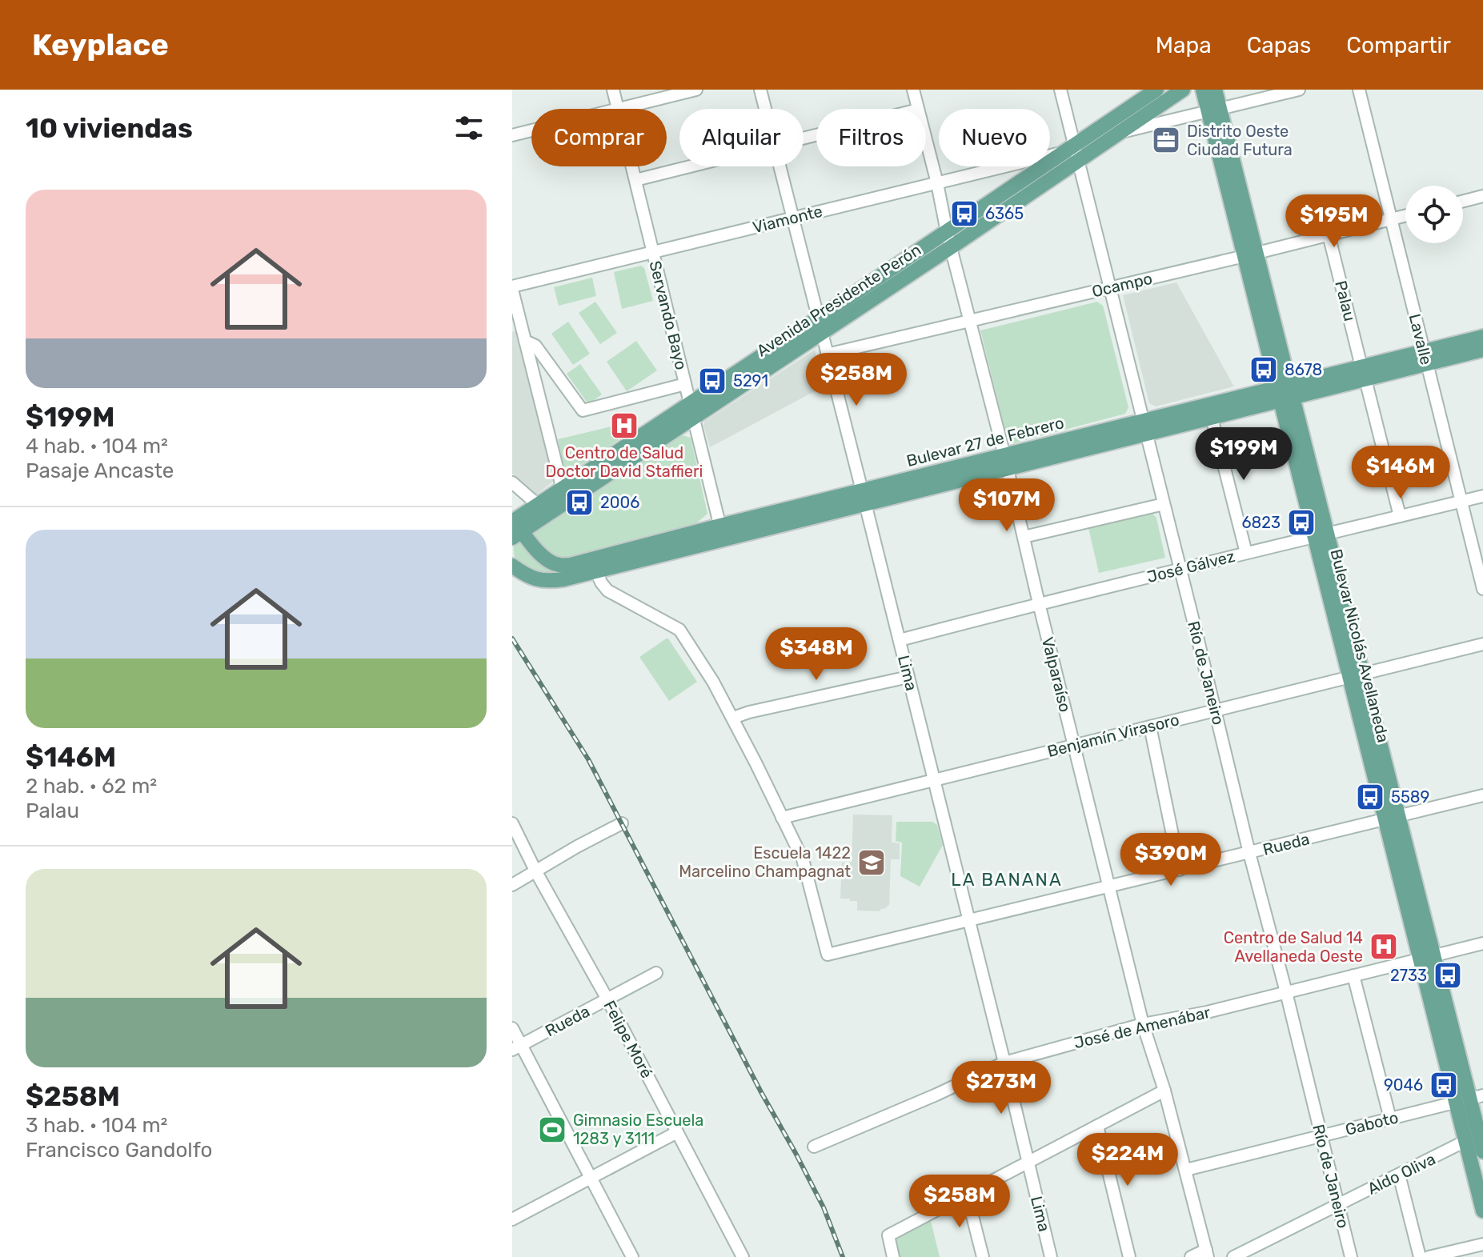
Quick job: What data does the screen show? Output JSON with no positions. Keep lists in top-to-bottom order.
{
  "streets": {
    "main road": ["Avenida Presidente Perón", "Bulevar 27 de Febrero", "Bulevar Nicolás Avellaneda"],
    "street": [
      "Viamonte",
      "Ocampo",
      "Palau",
      "Servando Bayo",
      "Lavalle",
      "José Gálvez",
      "Lima",
      "Río de Janeiro",
      "Valparaíso",
      "Benjamín Virasoro",
      "Rueda",
      "José de Amenábar",
      "Felipe Moré",
      "Gaboto",
      "Aldo Oliva"
    ]
  },
  "crossings": [
    ["Viamonte", "Avenida Presidente Perón"],
    ["Viamonte", "Servando Bayo"],
    ["Viamonte", "Lima"],
    ["Viamonte", "Río de Janeiro"],
    ["Viamonte", "Valparaíso"],
    ["Ocampo", "Palau"],
    ["Ocampo", "Lavalle"],
    ["Ocampo", "Bulevar Nicolás Avellaneda"],
    ["Ocampo", "Lima"],
    ["Ocampo", "Río de Janeiro"],
    ["Ocampo", "Valparaíso"],
    ["Avenida Presidente Perón", "Servando Bayo"],
    ["Avenida Presidente Perón", "Bulevar 27 de Febrero"],
    ["Avenida Presidente Perón", "Lima"],
    ["Avenida Presidente Perón", "Río de Janeiro"],
    ["Avenida Presidente Perón", "Valparaíso"],
    ["Palau", "Bulevar 27 de Febrero"],
    ["Palau", "José Gálvez"],
    ["Servando Bayo", "Bulevar 27 de Febrero"],
    ["Lavalle", "Bulevar 27 de Febrero"],
    ["Lavalle", "José Gálvez"],
    ["Bulevar 27 de Febrero", "Bulevar Nicolás Avellaneda"],
    ["Bulevar 27 de Febrero", "Lima"],
    ["Bulevar 27 de Febrero", "Río de Janeiro"],
    ["Bulevar 27 de Febrero", "Valparaíso"],
    ["José Gálvez", "Bulevar Nicolás Avellaneda"],
    ["José Gálvez", "Lima"],
    ["José Gálvez", "Río de Janeiro"],
    ["José Gálvez", "Valparaíso"],
    ["Bulevar Nicolás Avellaneda", "Benjamín Virasoro"],
    ["Bulevar Nicolás Avellaneda", "Rueda"],
    ["Bulevar Nicolás Avellaneda", "José de Amenábar"],
    ["Bulevar Nicolás Avellaneda", "Gaboto"],
    ["Bulevar Nicolás Avellaneda", "Aldo Oliva"],
    ["Lima", "Benjamín Virasoro"],
    ["Lima", "Rueda"],
    ["Lima", "José de Amenábar"],
    ["Río de Janeiro", "Benjamín Virasoro"],
    ["Río de Janeiro", "Rueda"],
    ["Río de Janeiro", "José de Amenábar"],
    ["Río de Janeiro", "Gaboto"],
    ["Río de Janeiro", "Aldo Oliva"],
    ["Valparaíso", "Benjamín Virasoro"],
    ["Valparaíso", "Rueda"],
    ["Valparaíso", "José de Amenábar"],
    ["Valparaíso", "Gaboto"],
    ["Benjamín Virasoro", "Rueda"],
    ["Rueda", "Felipe Moré"]
  ],
  "districts": ["LA BANANA"],
  "places": {
    "office": ["Distrito Oeste Ciudad Futura"],
    "bus stop": [
      "6365",
      "8678",
      "5291",
      "2006",
      "6823",
      "5589",
      "2733",
      "9046"
    ],
    "hospital": ["Centro de Salud Doctor David Staffieri", "Centro de Salud 14 Avellaneda Oeste"],
    "school or university": ["Escuela 1422 Marcelino Champagnat"],
    "sports": ["Gimnasio Escuela 1283 y 3111"]
  },
  "page": {
    "header": "Keyplace",
    "nav": ["Mapa", "Capas", "Compartir"],
    "heading": "10 viviendas",
    "chip": [
      "Comprar",
      "Alquilar",
      "Filtros",
      "Nuevo"
    ],
    "list": [
      {
        "name": "$199M",
        "note": "4 hab. · 104 m² · Pasaje Ancaste"
      },
      {
        "name": "$146M",
        "note": "2 hab. · 62 m² · Palau"
      },
      {
        "name": "$258M",
        "note": "3 hab. · 104 m² · Francisco Gandolfo"
      }
    ],
    "price": [
      "$195M",
      "$258M",
      "$199M",
      "$146M",
      "$107M",
      "$348M",
      "$390M",
      "$273M",
      "$224M",
      "$258M"
    ]
  }
}
